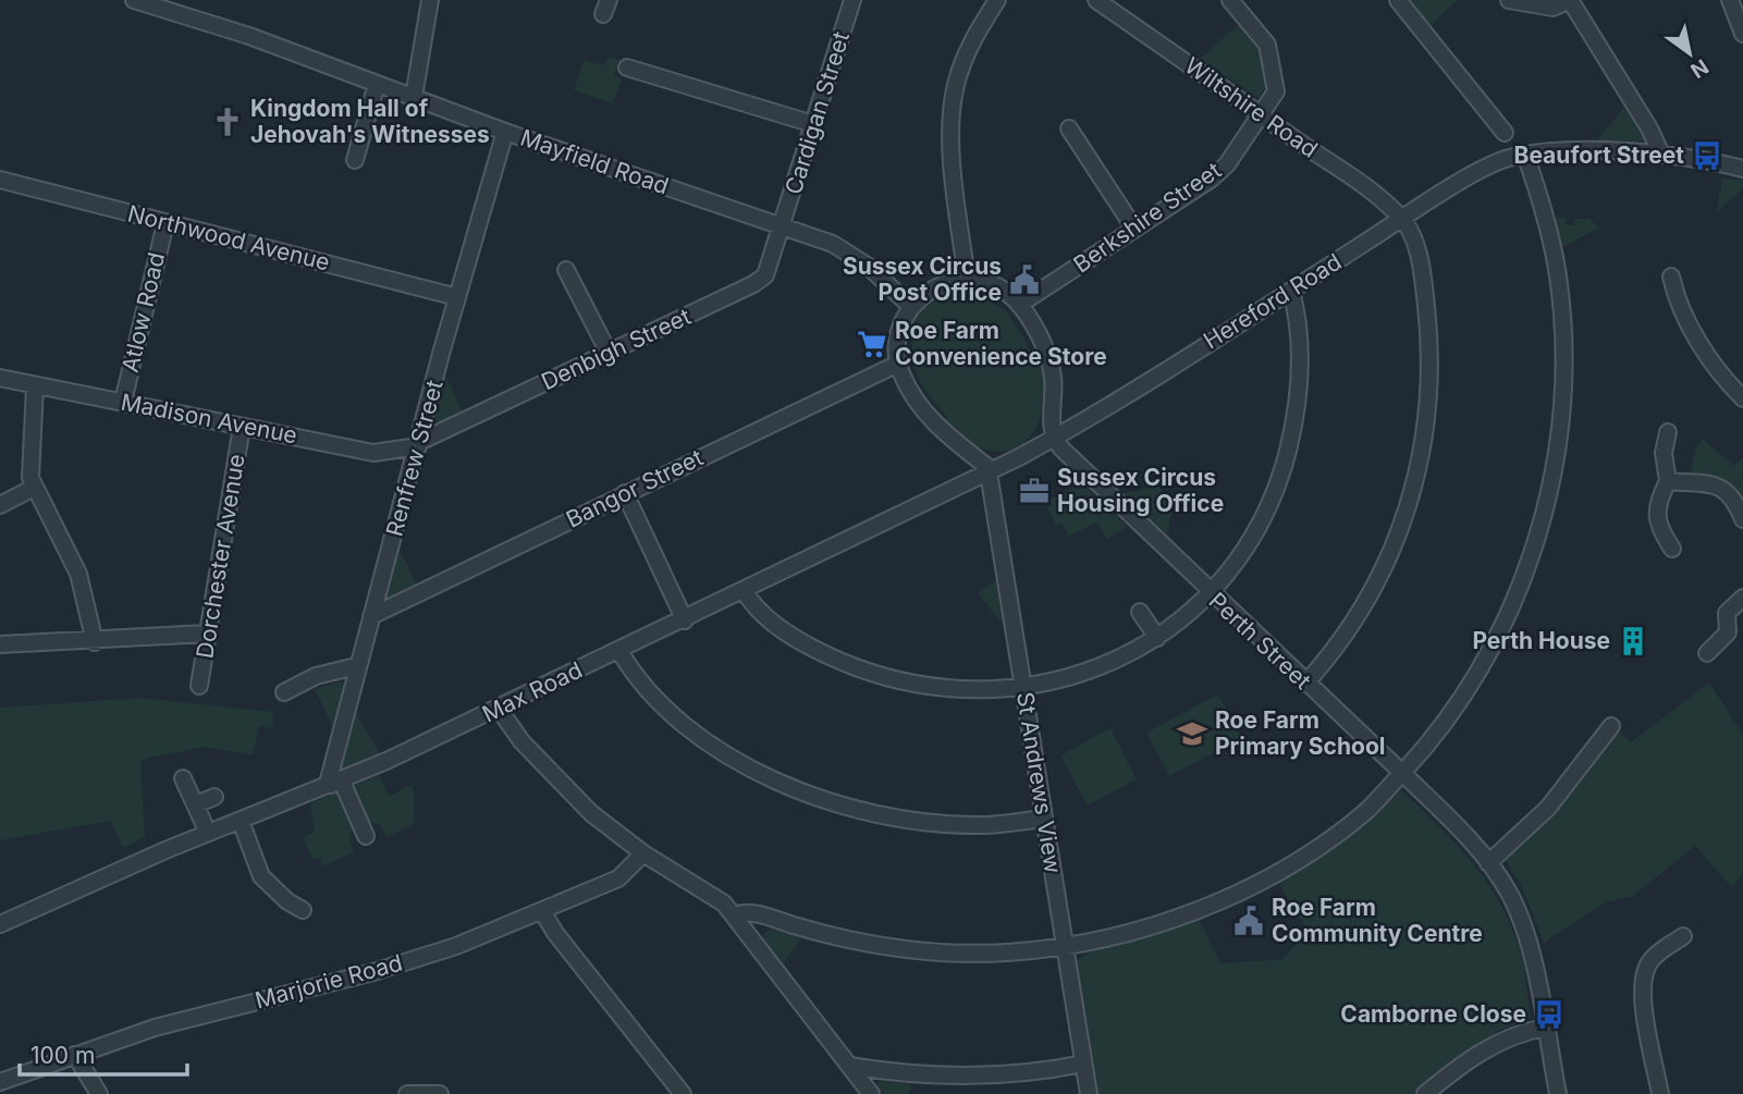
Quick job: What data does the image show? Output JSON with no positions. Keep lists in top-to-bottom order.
{
  "streets": {
    "street": [
      "Wiltshire Road",
      "Cardigan Street",
      "Mayfield Road",
      "Berkshire Street",
      "Northwood Avenue",
      "Hereford Road",
      "Atlow Road",
      "Denbigh Street",
      "Madison Avenue",
      "Renfrew Street",
      "Bangor Street",
      "Dorchester Avenue",
      "Perth Street",
      "Max Road",
      "St Andrews View",
      "Marjorie Road"
    ]
  },
  "crossings": [
    ["Wiltshire Road", "Berkshire Street"],
    ["Wiltshire Road", "Hereford Road"],
    ["Cardigan Street", "Mayfield Road"],
    ["Cardigan Street", "Denbigh Street"],
    ["Mayfield Road", "Berkshire Street"],
    ["Mayfield Road", "Hereford Road"],
    ["Mayfield Road", "Denbigh Street"],
    ["Mayfield Road", "Renfrew Street"],
    ["Mayfield Road", "Bangor Street"],
    ["Mayfield Road", "Perth Street"],
    ["Mayfield Road", "Max Road"],
    ["Mayfield Road", "St Andrews View"],
    ["Berkshire Street", "Hereford Road"],
    ["Berkshire Street", "Bangor Street"],
    ["Berkshire Street", "Perth Street"],
    ["Berkshire Street", "Max Road"],
    ["Berkshire Street", "St Andrews View"],
    ["Northwood Avenue", "Atlow Road"],
    ["Northwood Avenue", "Renfrew Street"],
    ["Hereford Road", "Bangor Street"],
    ["Hereford Road", "Perth Street"],
    ["Hereford Road", "Max Road"],
    ["Hereford Road", "St Andrews View"],
    ["Atlow Road", "Madison Avenue"],
    ["Denbigh Street", "Madison Avenue"],
    ["Denbigh Street", "Renfrew Street"],
    ["Madison Avenue", "Renfrew Street"],
    ["Madison Avenue", "Dorchester Avenue"],
    ["Renfrew Street", "Bangor Street"],
    ["Renfrew Street", "Max Road"],
    ["Bangor Street", "Perth Street"],
    ["Bangor Street", "Max Road"],
    ["Bangor Street", "St Andrews View"],
    ["Perth Street", "Max Road"],
    ["Perth Street", "St Andrews View"],
    ["Max Road", "St Andrews View"]
  ],
  "places": {
    "church": ["Kingdom Hall of Jehovah's Witnesses"],
    "bus stop": ["Beaufort Street", "Camborne Close"],
    "public building": ["Sussex Circus Post Office", "Roe Farm Community Centre"],
    "supermarket": ["Roe Farm Convenience Store"],
    "office": ["Sussex Circus Housing Office"],
    "building": ["Perth House"],
    "school or university": ["Roe Farm Primary School"]
  },
  "scale_bar": "100 m",
  "north": "bottom right"
}
